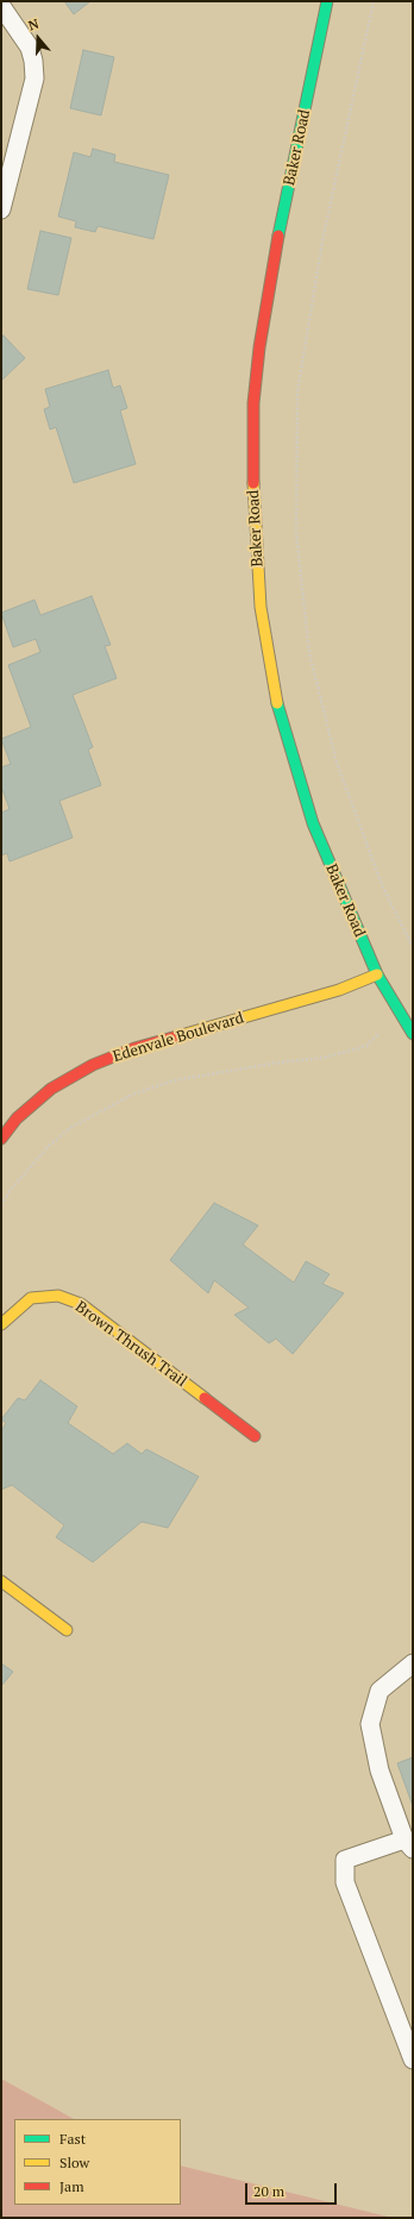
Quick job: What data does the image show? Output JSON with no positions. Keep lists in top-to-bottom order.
{
  "streets": {
    "main road": ["Baker Road", "Edenvale Boulevard", "Brown Thrush Trail"]
  },
  "crossings": [
    ["Baker Road", "Edenvale Boulevard"]
  ],
  "legend": ["Fast", "Slow", "Jam"],
  "scale_bar": "20 m",
  "north": "top"
}
